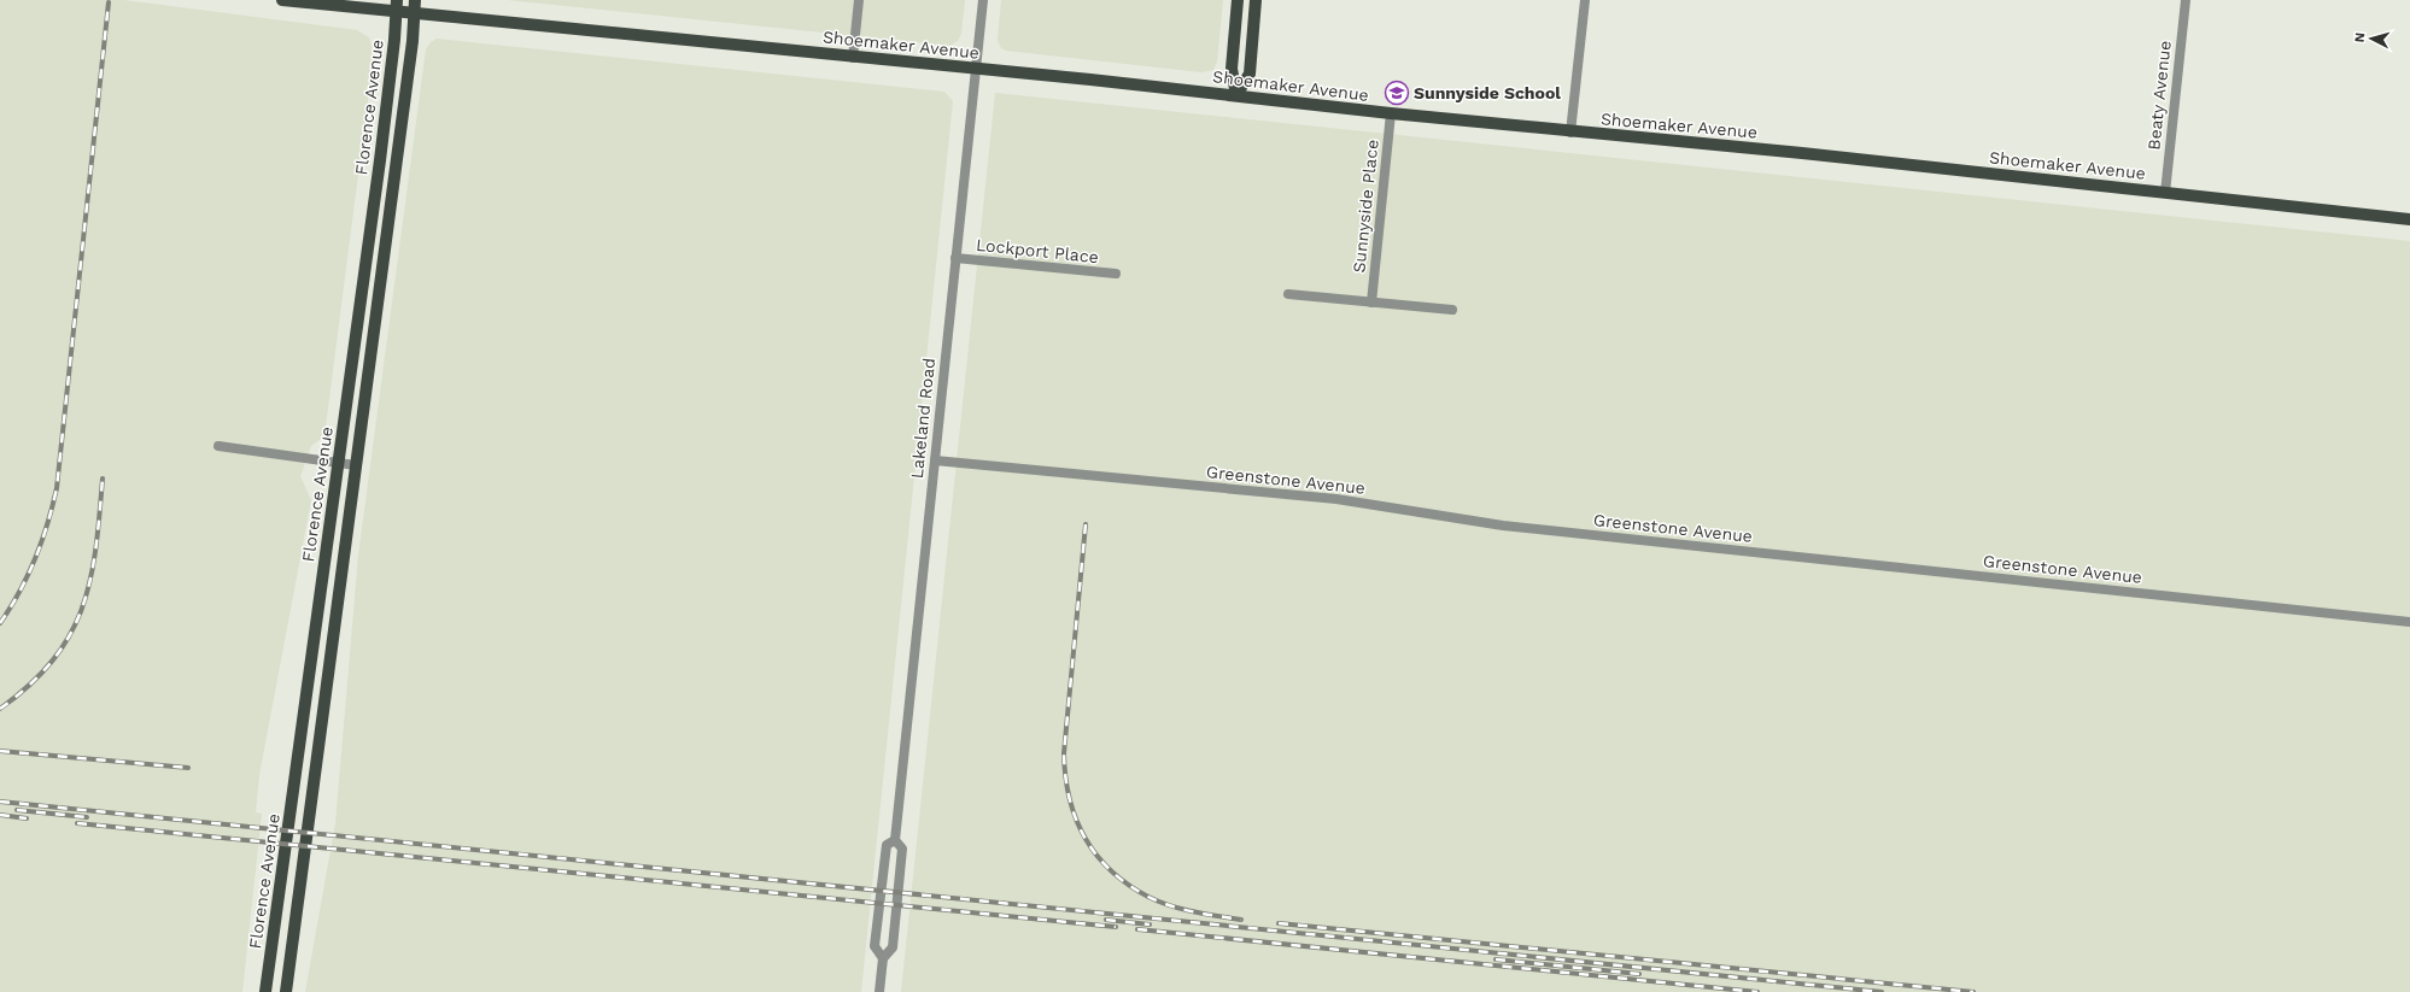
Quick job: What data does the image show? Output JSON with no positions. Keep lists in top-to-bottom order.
{
  "streets": {
    "main road": ["Shoemaker Avenue", "Florence Avenue"],
    "street": [
      "Beaty Avenue",
      "Sunnyside Place",
      "Lockport Place",
      "Lakeland Road",
      "Greenstone Avenue"
    ]
  },
  "crossings": [
    ["Shoemaker Avenue", "Beaty Avenue"],
    ["Shoemaker Avenue", "Florence Avenue"],
    ["Shoemaker Avenue", "Sunnyside Place"],
    ["Shoemaker Avenue", "Lakeland Road"],
    ["Lockport Place", "Lakeland Road"],
    ["Lakeland Road", "Greenstone Avenue"]
  ],
  "places": {
    "school or university": ["Sunnyside School"]
  },
  "north": "left"
}
